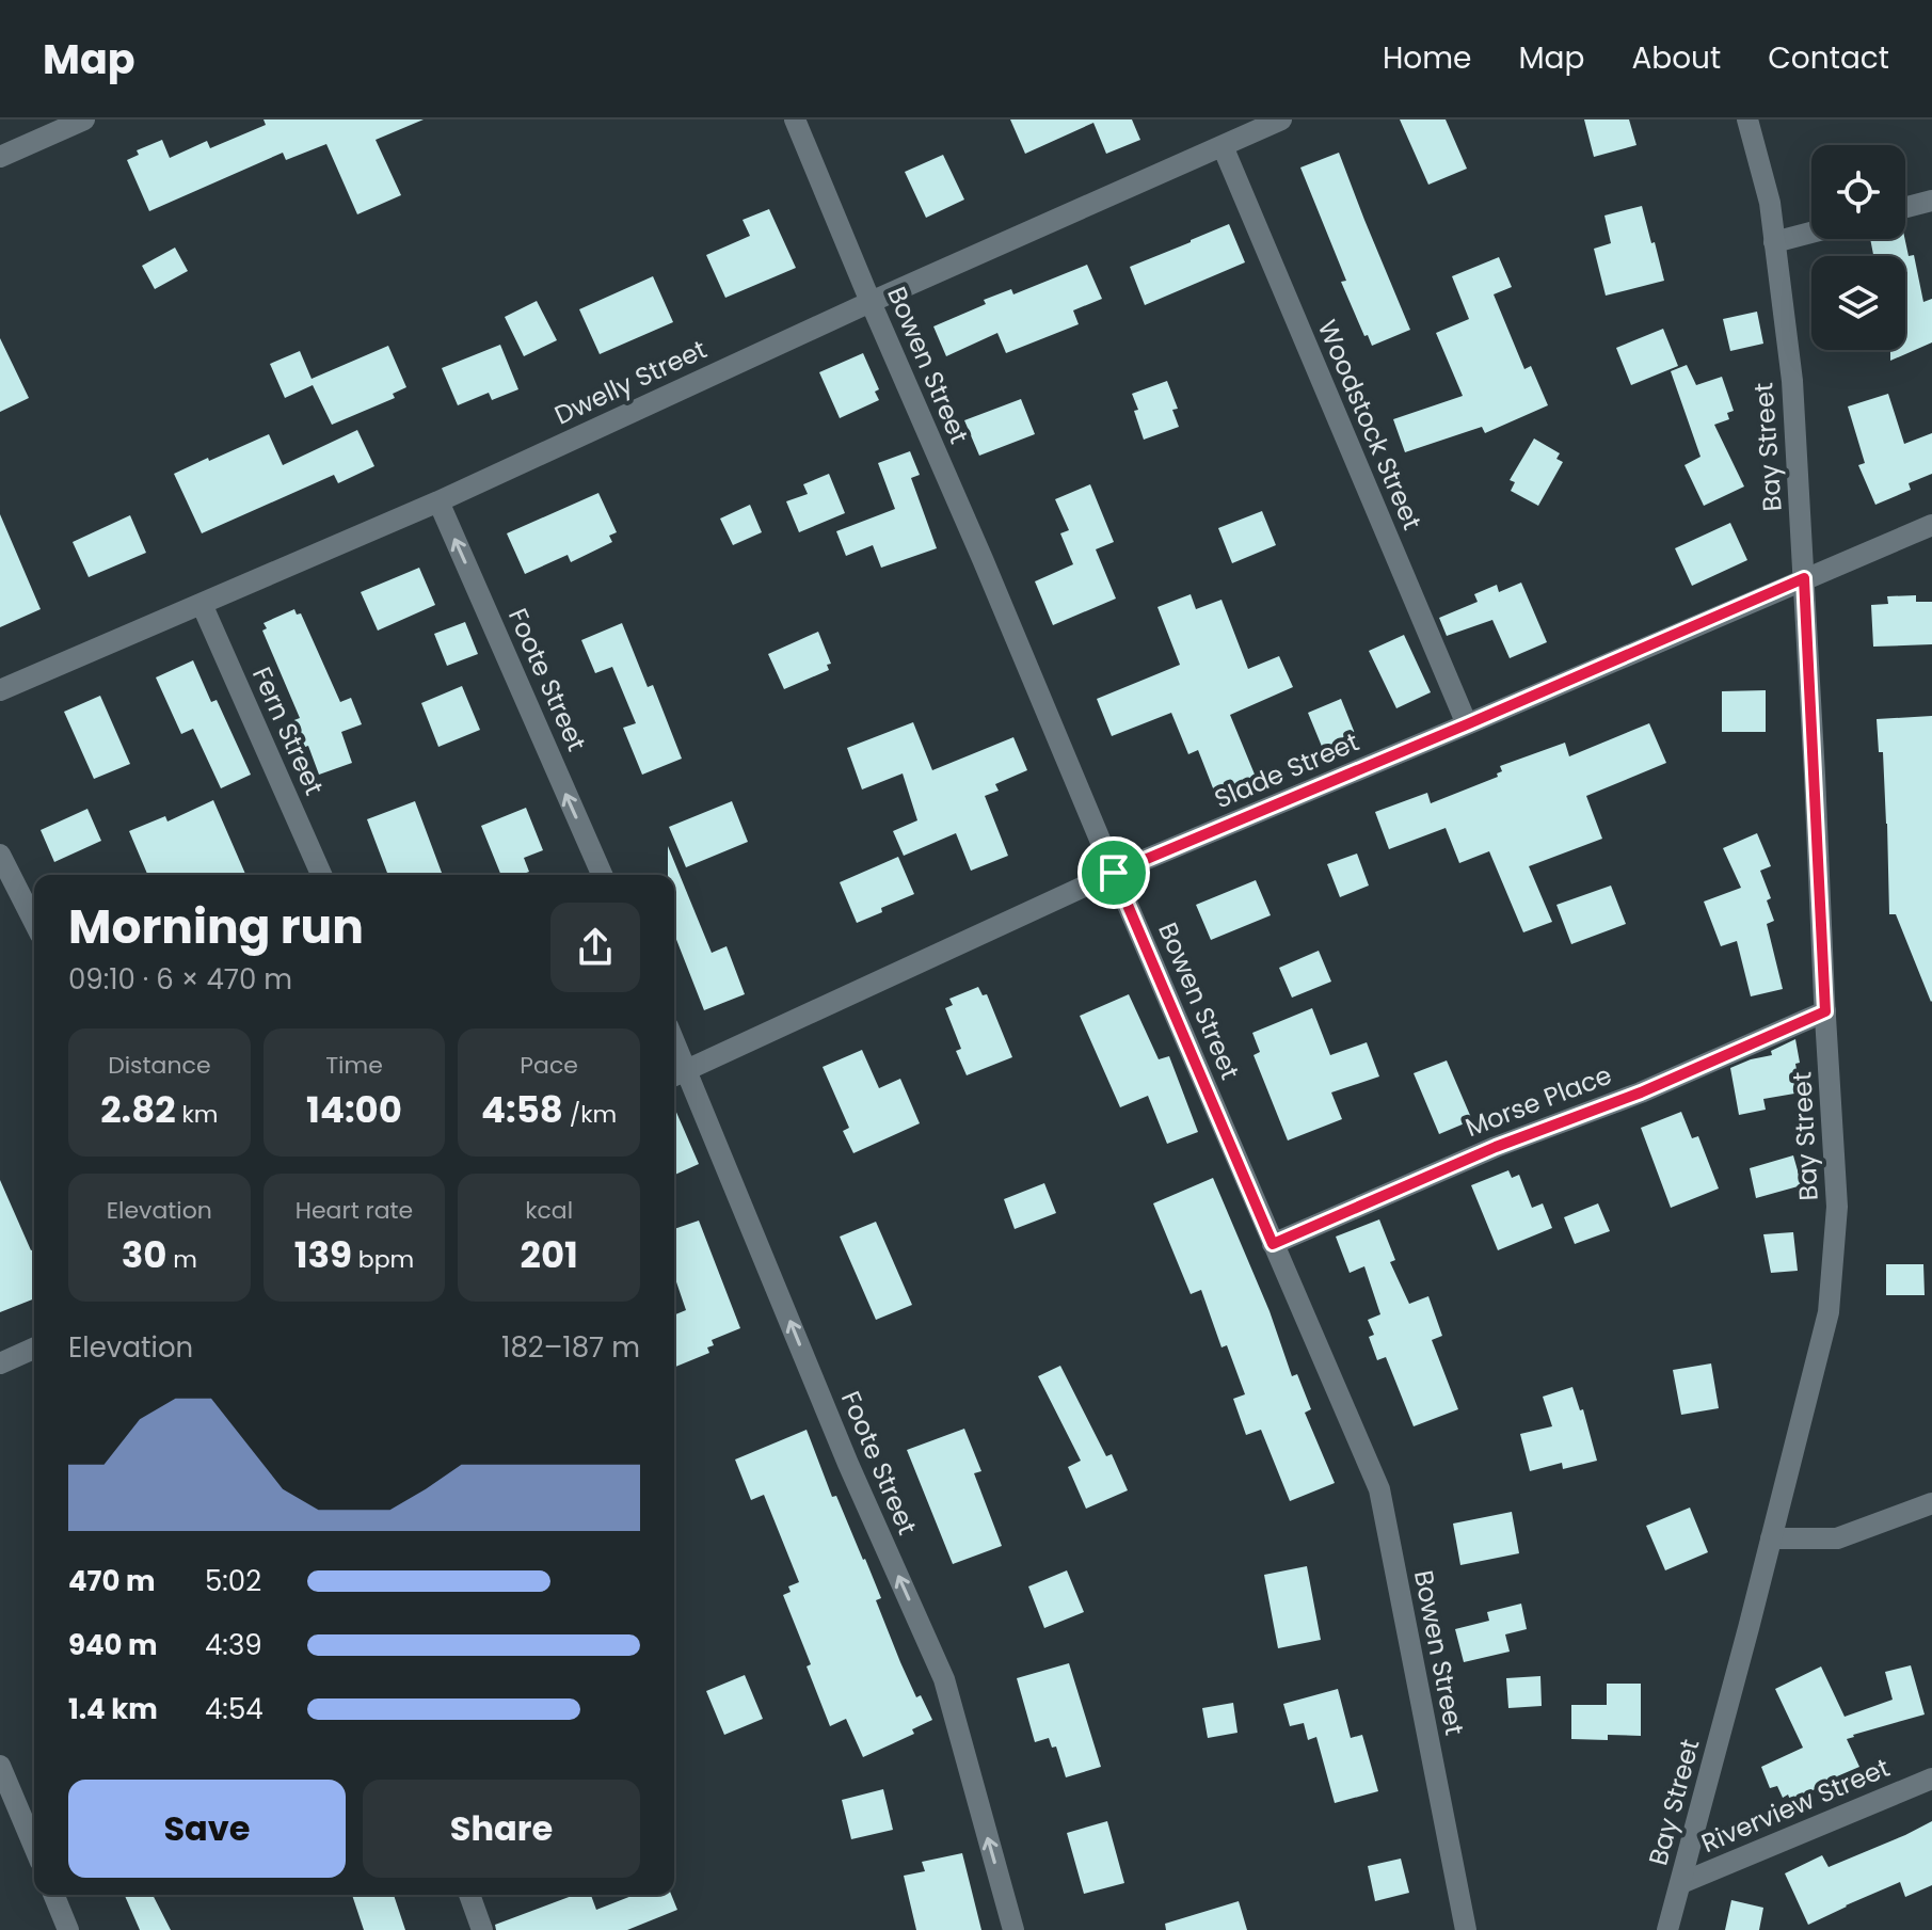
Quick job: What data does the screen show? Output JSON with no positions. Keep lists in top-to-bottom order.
{
  "streets": {
    "street": [
      "Bowen Street",
      "Dwelly Street",
      "Woodstock Street",
      "Bay Street",
      "Foote Street",
      "Fern Street",
      "Slade Street",
      "Morse Place",
      "Riverview Street"
    ]
  },
  "crossings": [
    ["Bowen Street", "Dwelly Street"],
    ["Bowen Street", "Slade Street"],
    ["Bowen Street", "Morse Place"],
    ["Dwelly Street", "Woodstock Street"],
    ["Dwelly Street", "Foote Street"],
    ["Dwelly Street", "Fern Street"],
    ["Woodstock Street", "Slade Street"],
    ["Bay Street", "Slade Street"],
    ["Bay Street", "Morse Place"],
    ["Bay Street", "Riverview Street"],
    ["Foote Street", "Slade Street"]
  ],
  "one_way": ["Foote Street"],
  "page": {
    "header": "Map",
    "nav": [
      "Home",
      "Map",
      "About",
      "Contact"
    ],
    "heading": ["Morning run", "09:10 · 6 × 470 m"],
    "stats": [
      ["Distance", "2.82 km"],
      ["Time", "14:00"],
      ["Pace", "4:58 /km"],
      ["Elevation", "30 m"],
      ["Heart rate", "139 bpm"],
      ["kcal", "201"]
    ],
    "chart": ["Elevation", "182–187 m"],
    "list": [
      {
        "name": "470 m",
        "note": "5:02"
      },
      {
        "name": "940 m",
        "note": "4:39"
      },
      {
        "name": "1.4 km",
        "note": "4:54"
      }
    ],
    "buttons": ["Save", "Share"]
  }
}
